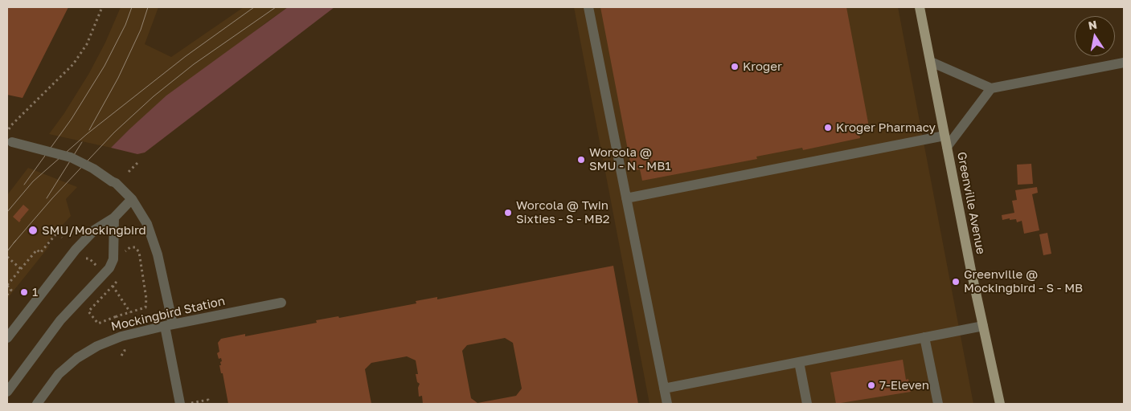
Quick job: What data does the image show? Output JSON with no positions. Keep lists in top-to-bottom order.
{
  "streets": {
    "main road": ["Greenville Avenue"],
    "street": ["Mockingbird Station"]
  },
  "places": [
    "Kroger",
    "Kroger Pharmacy",
    "Worcola @ SMU - N - MB1",
    "Worcola @ Twin Sixties - S - MB2",
    "SMU/Mockingbird",
    "Greenville @ Mockingbird - S - MB",
    "1",
    "7-Eleven"
  ],
  "north": "top"
}
